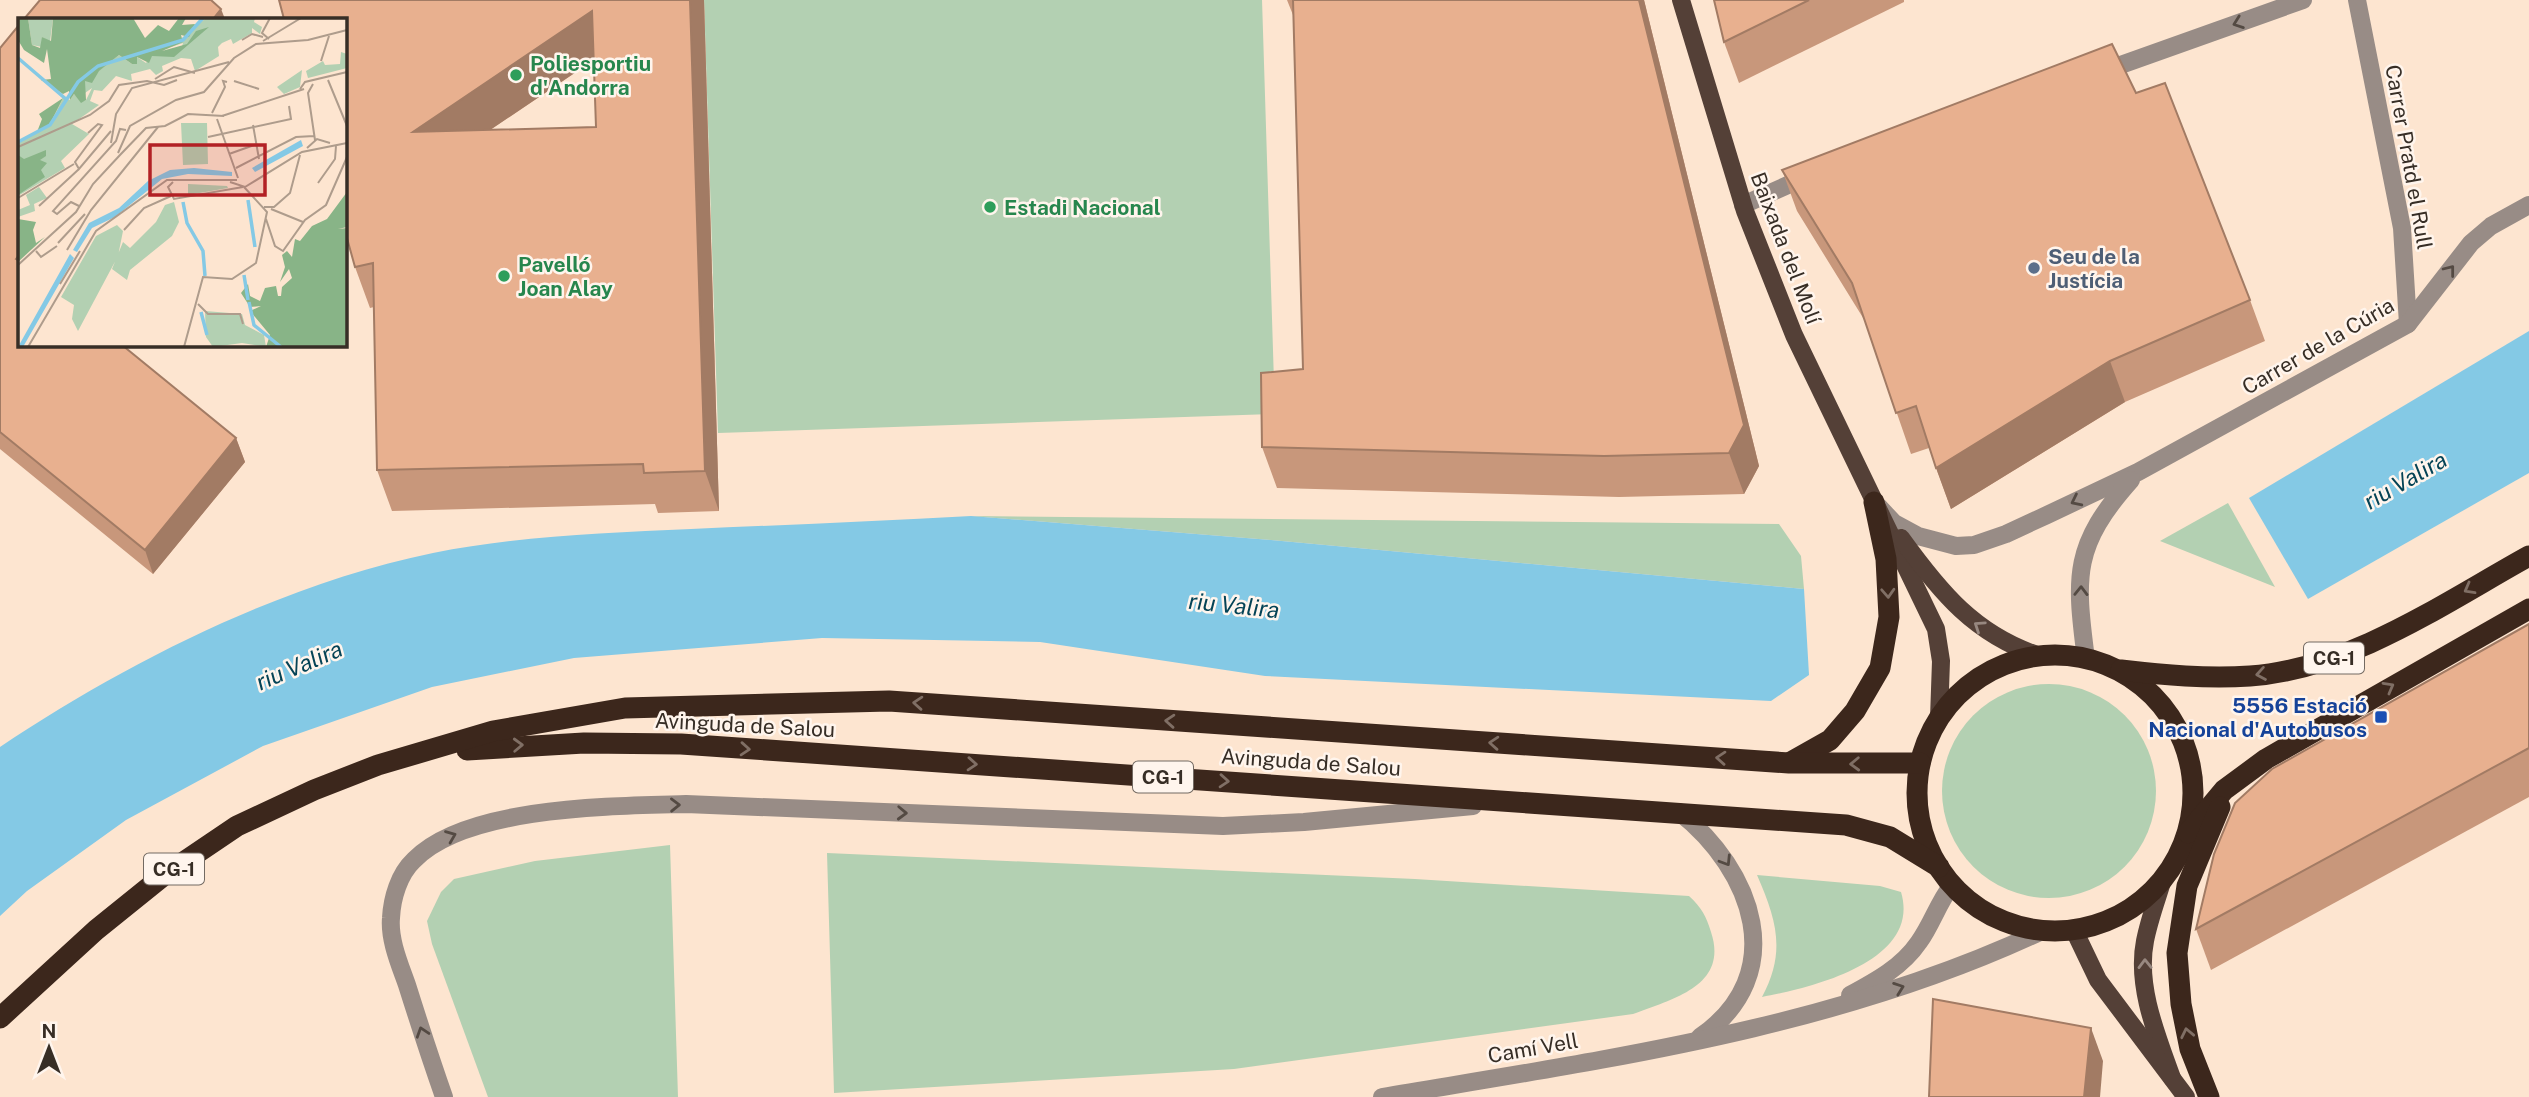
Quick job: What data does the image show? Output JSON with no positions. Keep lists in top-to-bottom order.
{
  "streets": {
    "highway": ["CG-1", "Avinguda de Salou"],
    "main road": ["Baixada del Molí"],
    "street": ["Carrer Pratd el Rull", "Carrer de la Cúria", "Camí Vell"]
  },
  "crossings": [
    ["Carrer Pratd el Rull", "Carrer de la Cúria"],
    ["Baixada del Molí", "Carrer de la Cúria"],
    ["Baixada del Molí", "CG-1"],
    ["Carrer de la Cúria", "CG-1"],
    ["CG-1", "Avinguda de Salou"],
    ["CG-1", "Camí Vell"],
    ["Avinguda de Salou", "Camí Vell"]
  ],
  "water": ["riu Valira"],
  "places": {
    "other": [
      "Poliesportiu d'Andorra",
      "Estadi Nacional",
      "Seu de la Justícia",
      "Pavelló Joan Alay"
    ],
    "transit": ["5556 Estació Nacional d'Autobusos"]
  },
  "north": "top"
}
